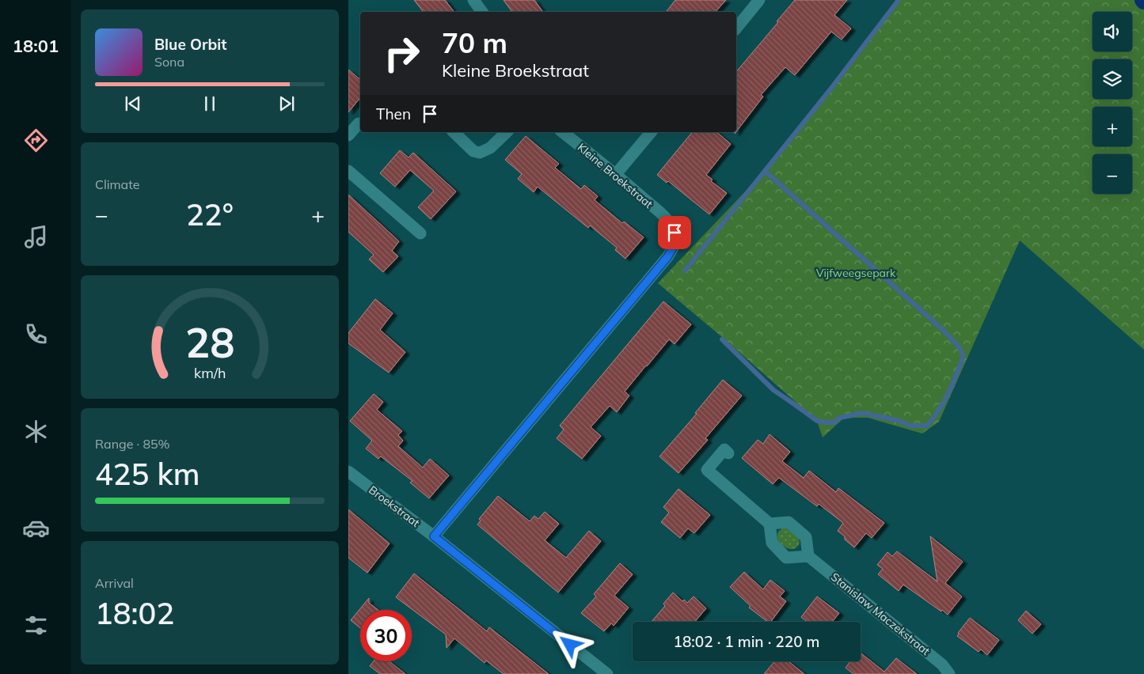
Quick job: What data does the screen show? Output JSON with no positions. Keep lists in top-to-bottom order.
{
  "streets": {
    "street": ["Kleine Broekstraat", "Broekstraat", "Stanislaw Maczekstraat"]
  },
  "crossings": [
    ["Kleine Broekstraat", "Broekstraat"]
  ],
  "parks": ["Vijfweegsepark"],
  "page": {
    "tabs": "18:01",
    "map_buttons": ["+", "−"],
    "turn": ["70 m", "Kleine Broekstraat"],
    "song": ["Blue Orbit", "Sona"],
    "then": "Then",
    "tile": [
      "Climate",
      ["Range · 85%", "425 km"],
      ["Arrival", "18:02"]
    ],
    "heat": ["−", "22°", "+"],
    "limit": "30",
    "trip": "18:02 · 1 min · 220 m",
    "gauge": ["28", "km/h"]
  }
}
